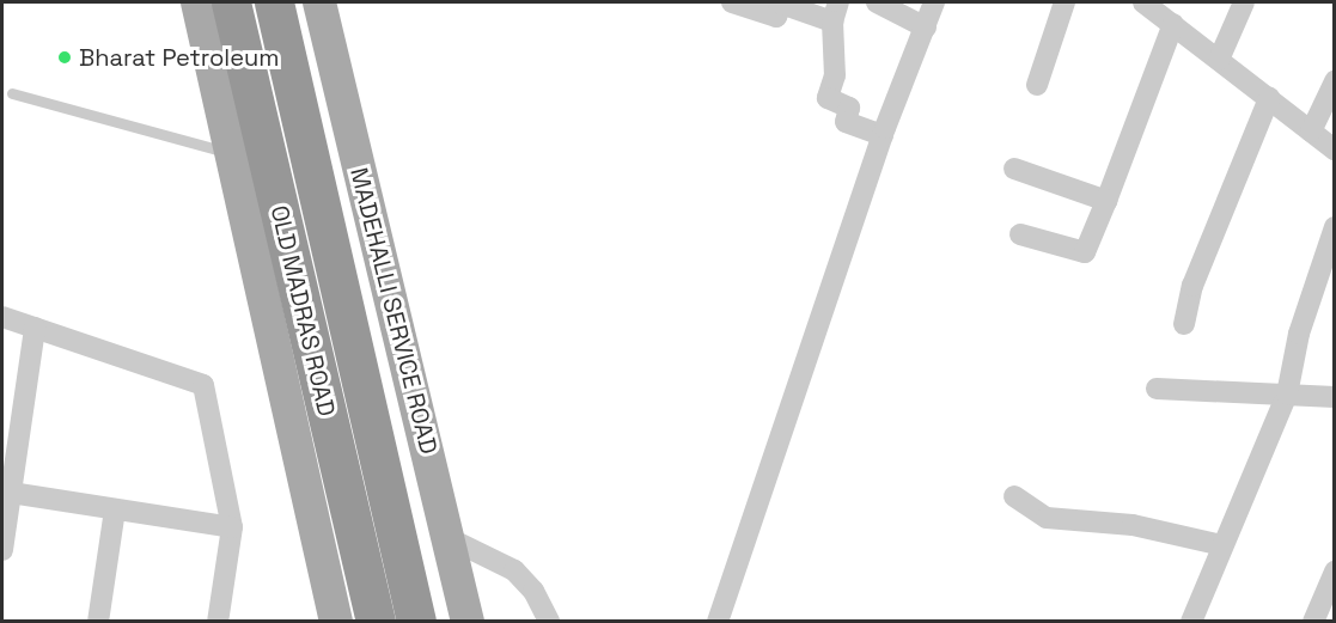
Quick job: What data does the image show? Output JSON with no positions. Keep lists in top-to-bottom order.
{
  "streets": {
    "highway": ["OLD MADRAS ROAD"],
    "main road": ["MADEHALLI SERVICE ROAD"]
  },
  "places": ["Bharat Petroleum"]
}
